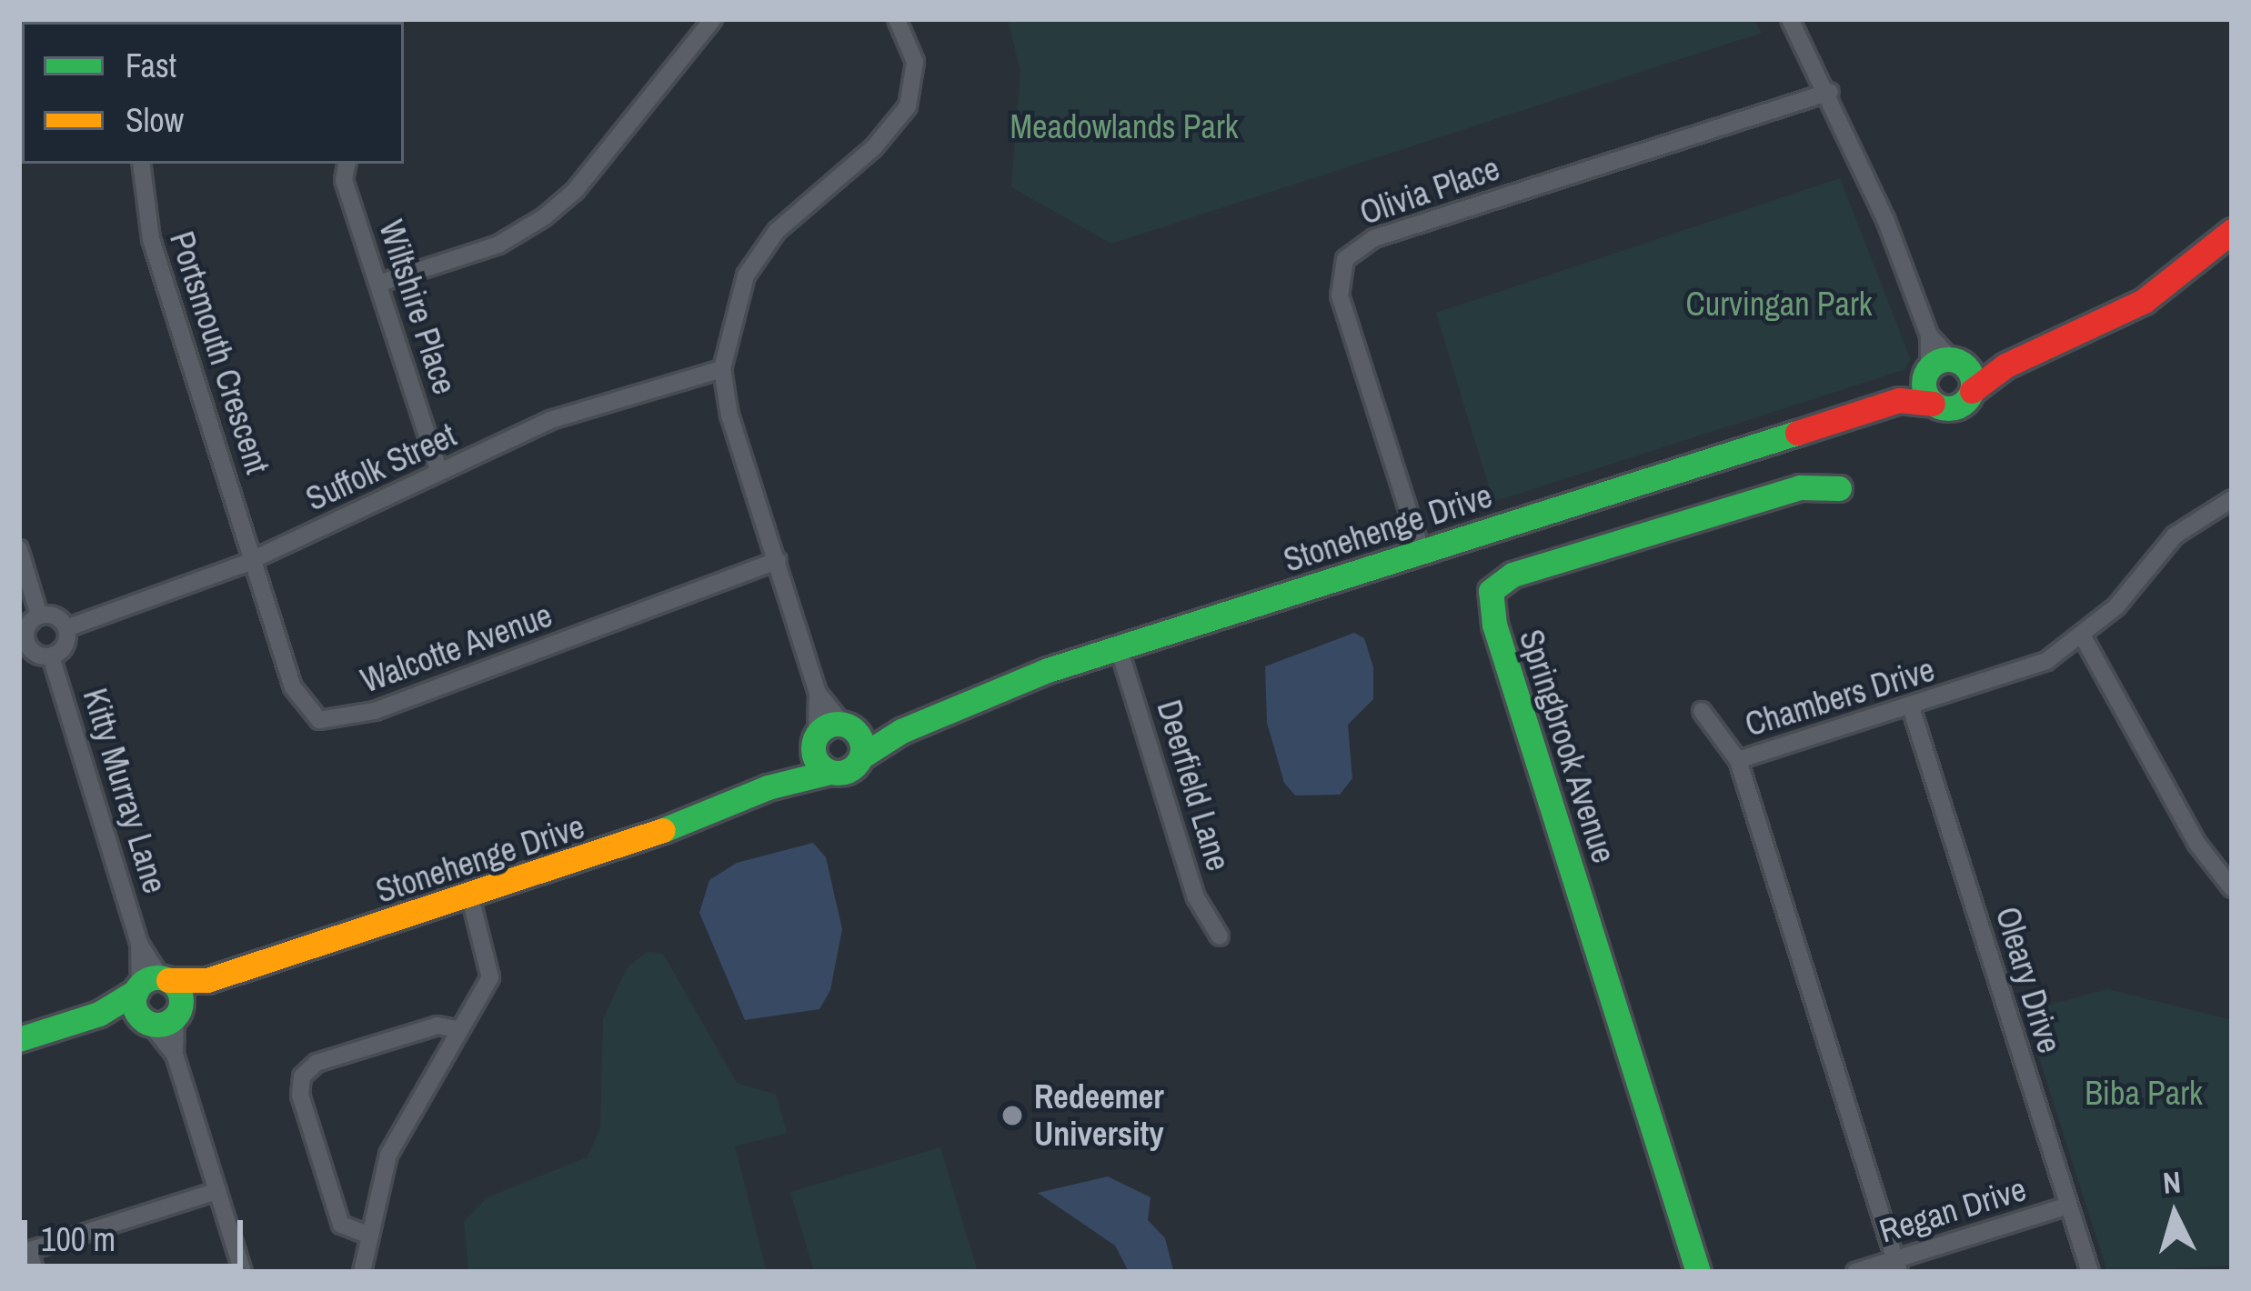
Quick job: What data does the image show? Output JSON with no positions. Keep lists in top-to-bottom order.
{
  "streets": {
    "street": [
      "Olivia Place",
      "Wiltshire Place",
      "Portsmouth Crescent",
      "Suffolk Street",
      "Stonehenge Drive",
      "Walcotte Avenue",
      "Chambers Drive",
      "Springbrook Avenue",
      "Deerfield Lane",
      "Kitty Murray Lane",
      "Oleary Drive",
      "Regan Drive"
    ]
  },
  "crossings": [
    ["Olivia Place", "Stonehenge Drive"],
    ["Wiltshire Place", "Suffolk Street"],
    ["Portsmouth Crescent", "Suffolk Street"],
    ["Portsmouth Crescent", "Walcotte Avenue"],
    ["Suffolk Street", "Walcotte Avenue"],
    ["Suffolk Street", "Kitty Murray Lane"],
    ["Stonehenge Drive", "Deerfield Lane"],
    ["Stonehenge Drive", "Kitty Murray Lane"],
    ["Chambers Drive", "Oleary Drive"],
    ["Chambers Drive", "Regan Drive"],
    ["Oleary Drive", "Regan Drive"]
  ],
  "parks": ["Meadowlands Park", "Curvingan Park", "Biba Park"],
  "places": ["Redeemer University"],
  "legend": ["Fast", "Slow"],
  "scale_bar": "100 m",
  "north": "top"
}
